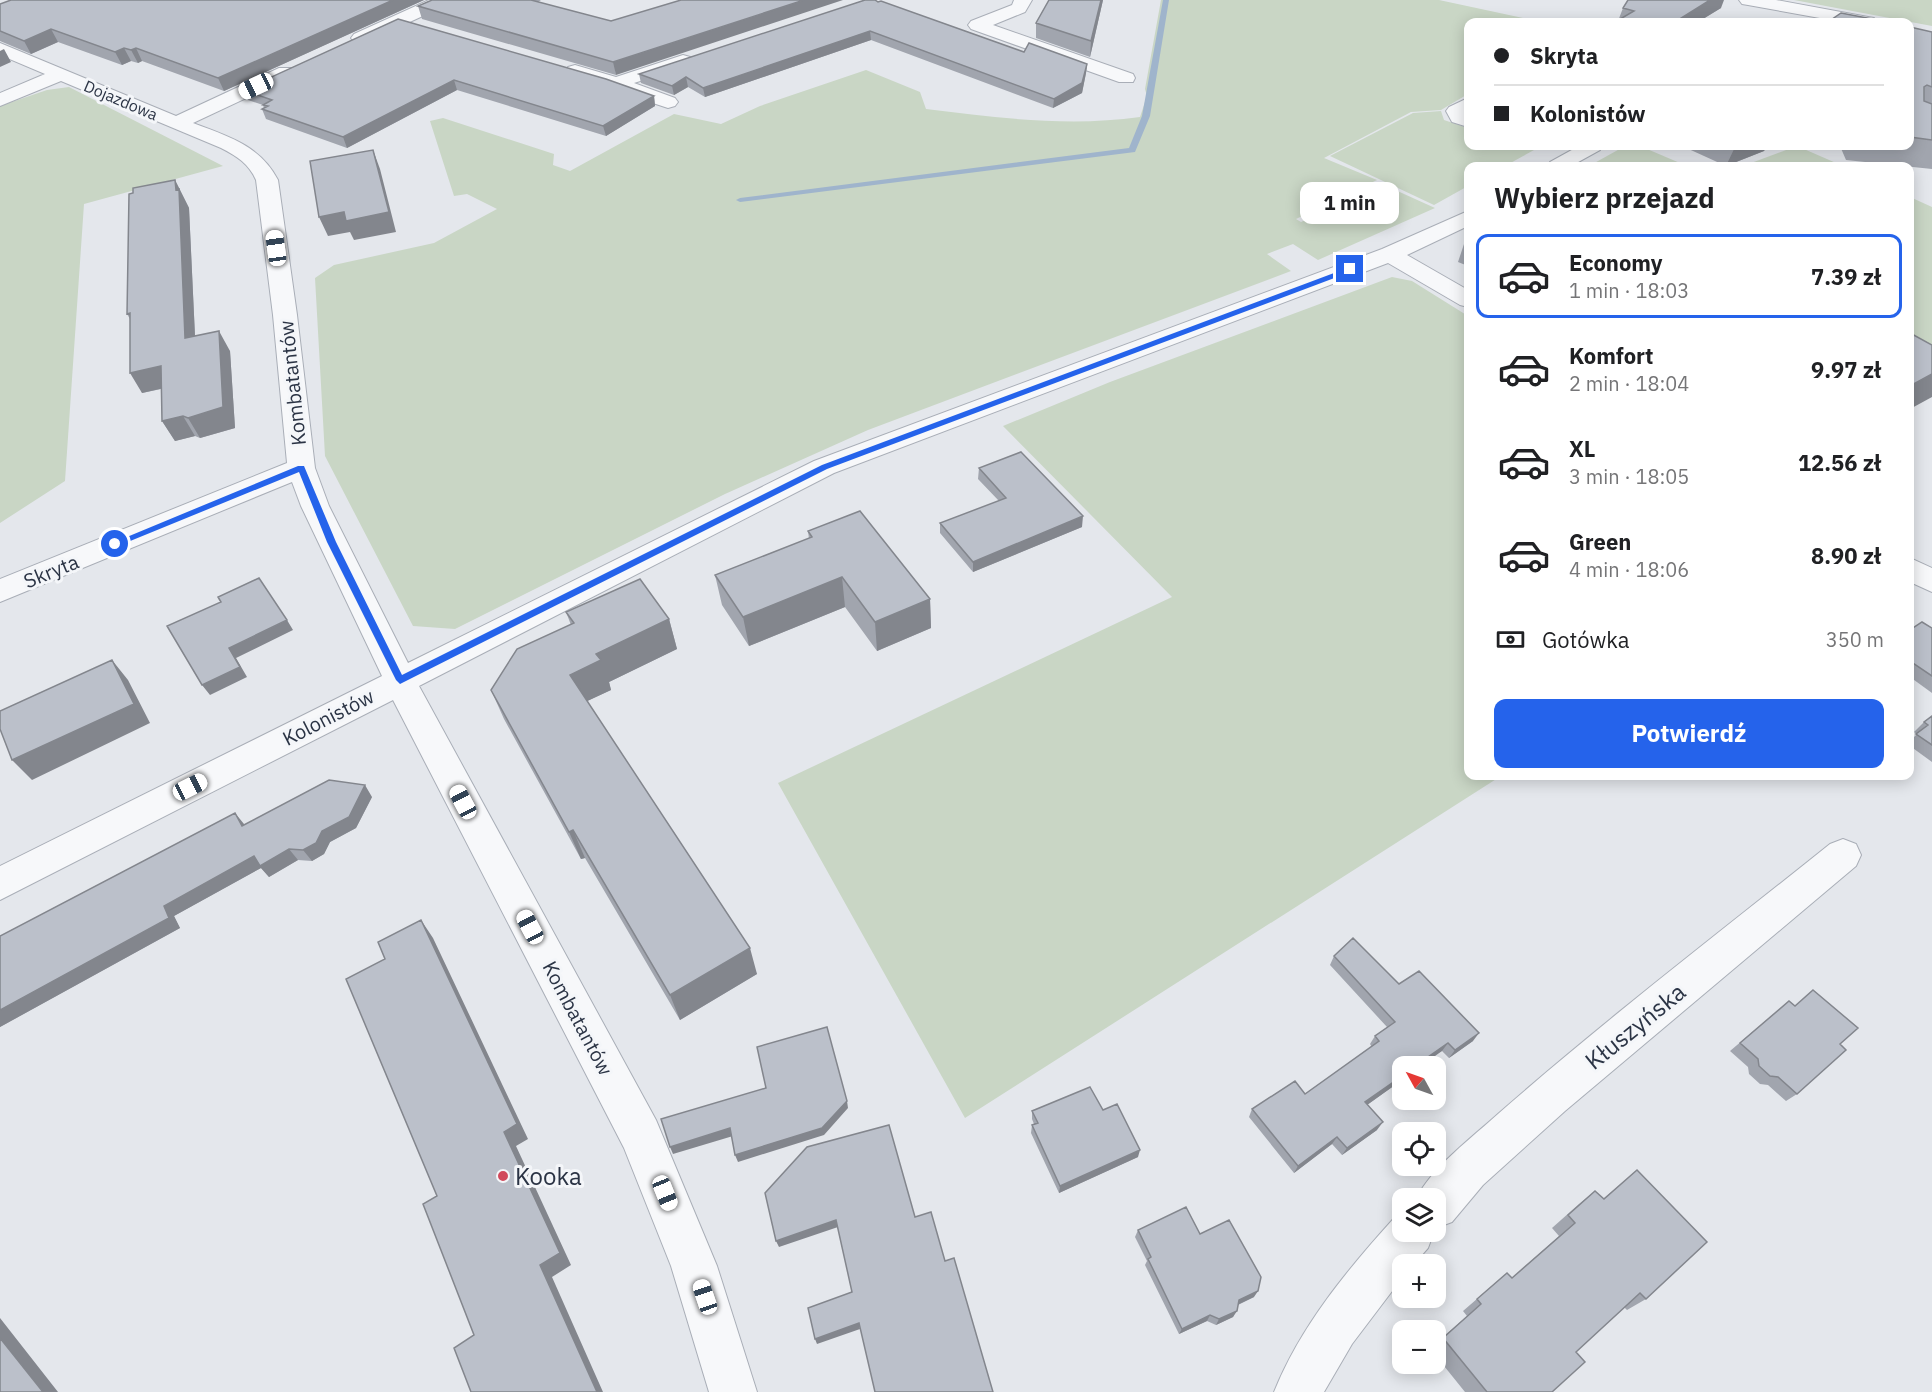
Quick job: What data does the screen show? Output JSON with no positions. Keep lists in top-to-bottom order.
{
  "streets": {
    "street": [
      "Dojazdowa",
      "Kombatantów",
      "Skryta",
      "Kolonistów",
      "Kłuszyńska"
    ]
  },
  "crossings": [
    ["Dojazdowa", "Kombatantów"],
    ["Kombatantów", "Skryta"],
    ["Kombatantów", "Kolonistów"]
  ],
  "places": ["Kooka"],
  "north": "top left",
  "page": {
    "banner": ["Skryta", "Kolonistów"],
    "heading": "Wybierz przejazd",
    "bubble": "1 min",
    "list": [
      {
        "name": "Economy",
        "note": "1 min · 18:03",
        "value": "7.39 zł"
      },
      {
        "name": "Komfort",
        "note": "2 min · 18:04",
        "value": "9.97 zł"
      },
      {
        "name": "XL",
        "note": "3 min · 18:05",
        "value": "12.56 zł"
      },
      {
        "name": "Green",
        "note": "4 min · 18:06",
        "value": "8.90 zł"
      }
    ],
    "pay": ["Gotówka", "350 m"],
    "buttons": "Potwierdź",
    "map_buttons": ["+", "−"]
  }
}
